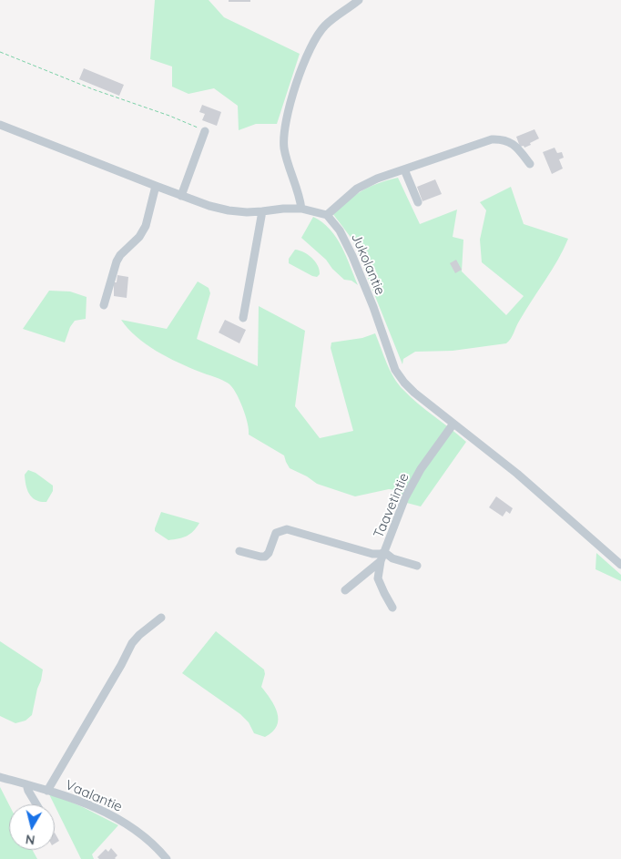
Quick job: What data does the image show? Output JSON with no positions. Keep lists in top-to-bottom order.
{
  "streets": {
    "street": ["Jukolantie", "Taavetintie", "Vaalantie"]
  },
  "crossings": [
    ["Jukolantie", "Taavetintie"]
  ],
  "north": "bottom"
}
